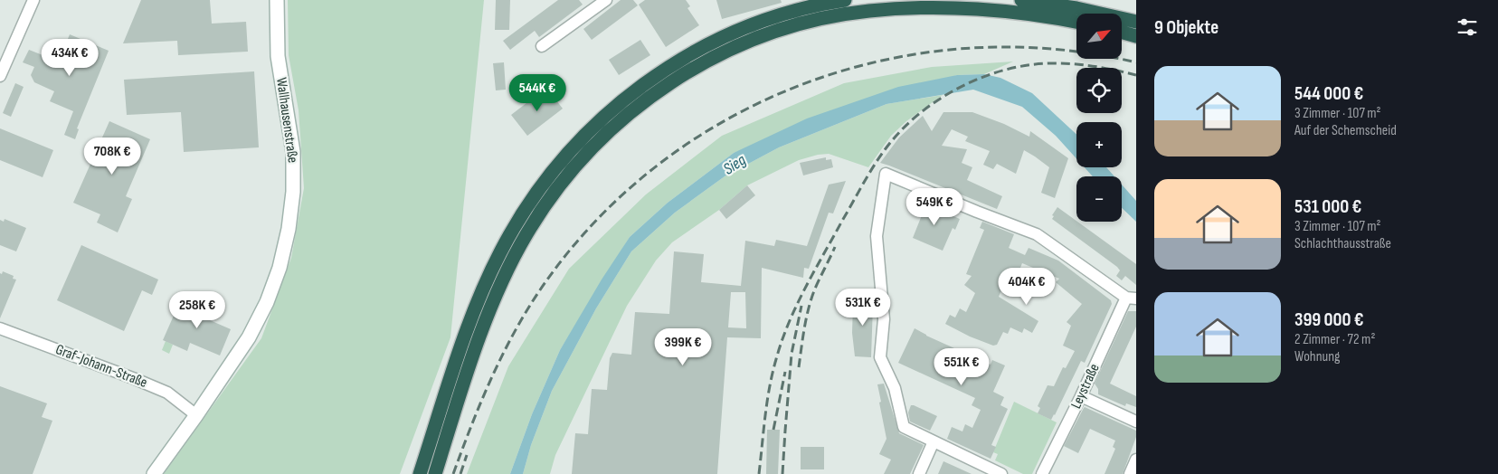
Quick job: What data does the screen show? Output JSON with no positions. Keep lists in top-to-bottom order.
{
  "streets": {
    "street": ["Wallhausenstraße", "Graf-Johann-Straße", "Leystraße"]
  },
  "crossings": [
    ["Wallhausenstraße", "Graf-Johann-Straße"]
  ],
  "water": ["Sieg"],
  "north": "top right",
  "page": {
    "heading": "9 Objekte",
    "map_buttons": ["+", "−"],
    "price": [
      "434K €",
      "544K €",
      "708K €",
      "549K €",
      "404K €",
      "531K €",
      "258K €",
      "399K €",
      "551K €"
    ],
    "list": [
      {
        "name": "544 000 €",
        "note": "3 Zimmer · 107 m² · Auf der Schemscheid"
      },
      {
        "name": "531 000 €",
        "note": "3 Zimmer · 107 m² · Schlachthausstraße"
      },
      {
        "name": "399 000 €",
        "note": "2 Zimmer · 72 m² · Wohnung"
      }
    ]
  }
}
